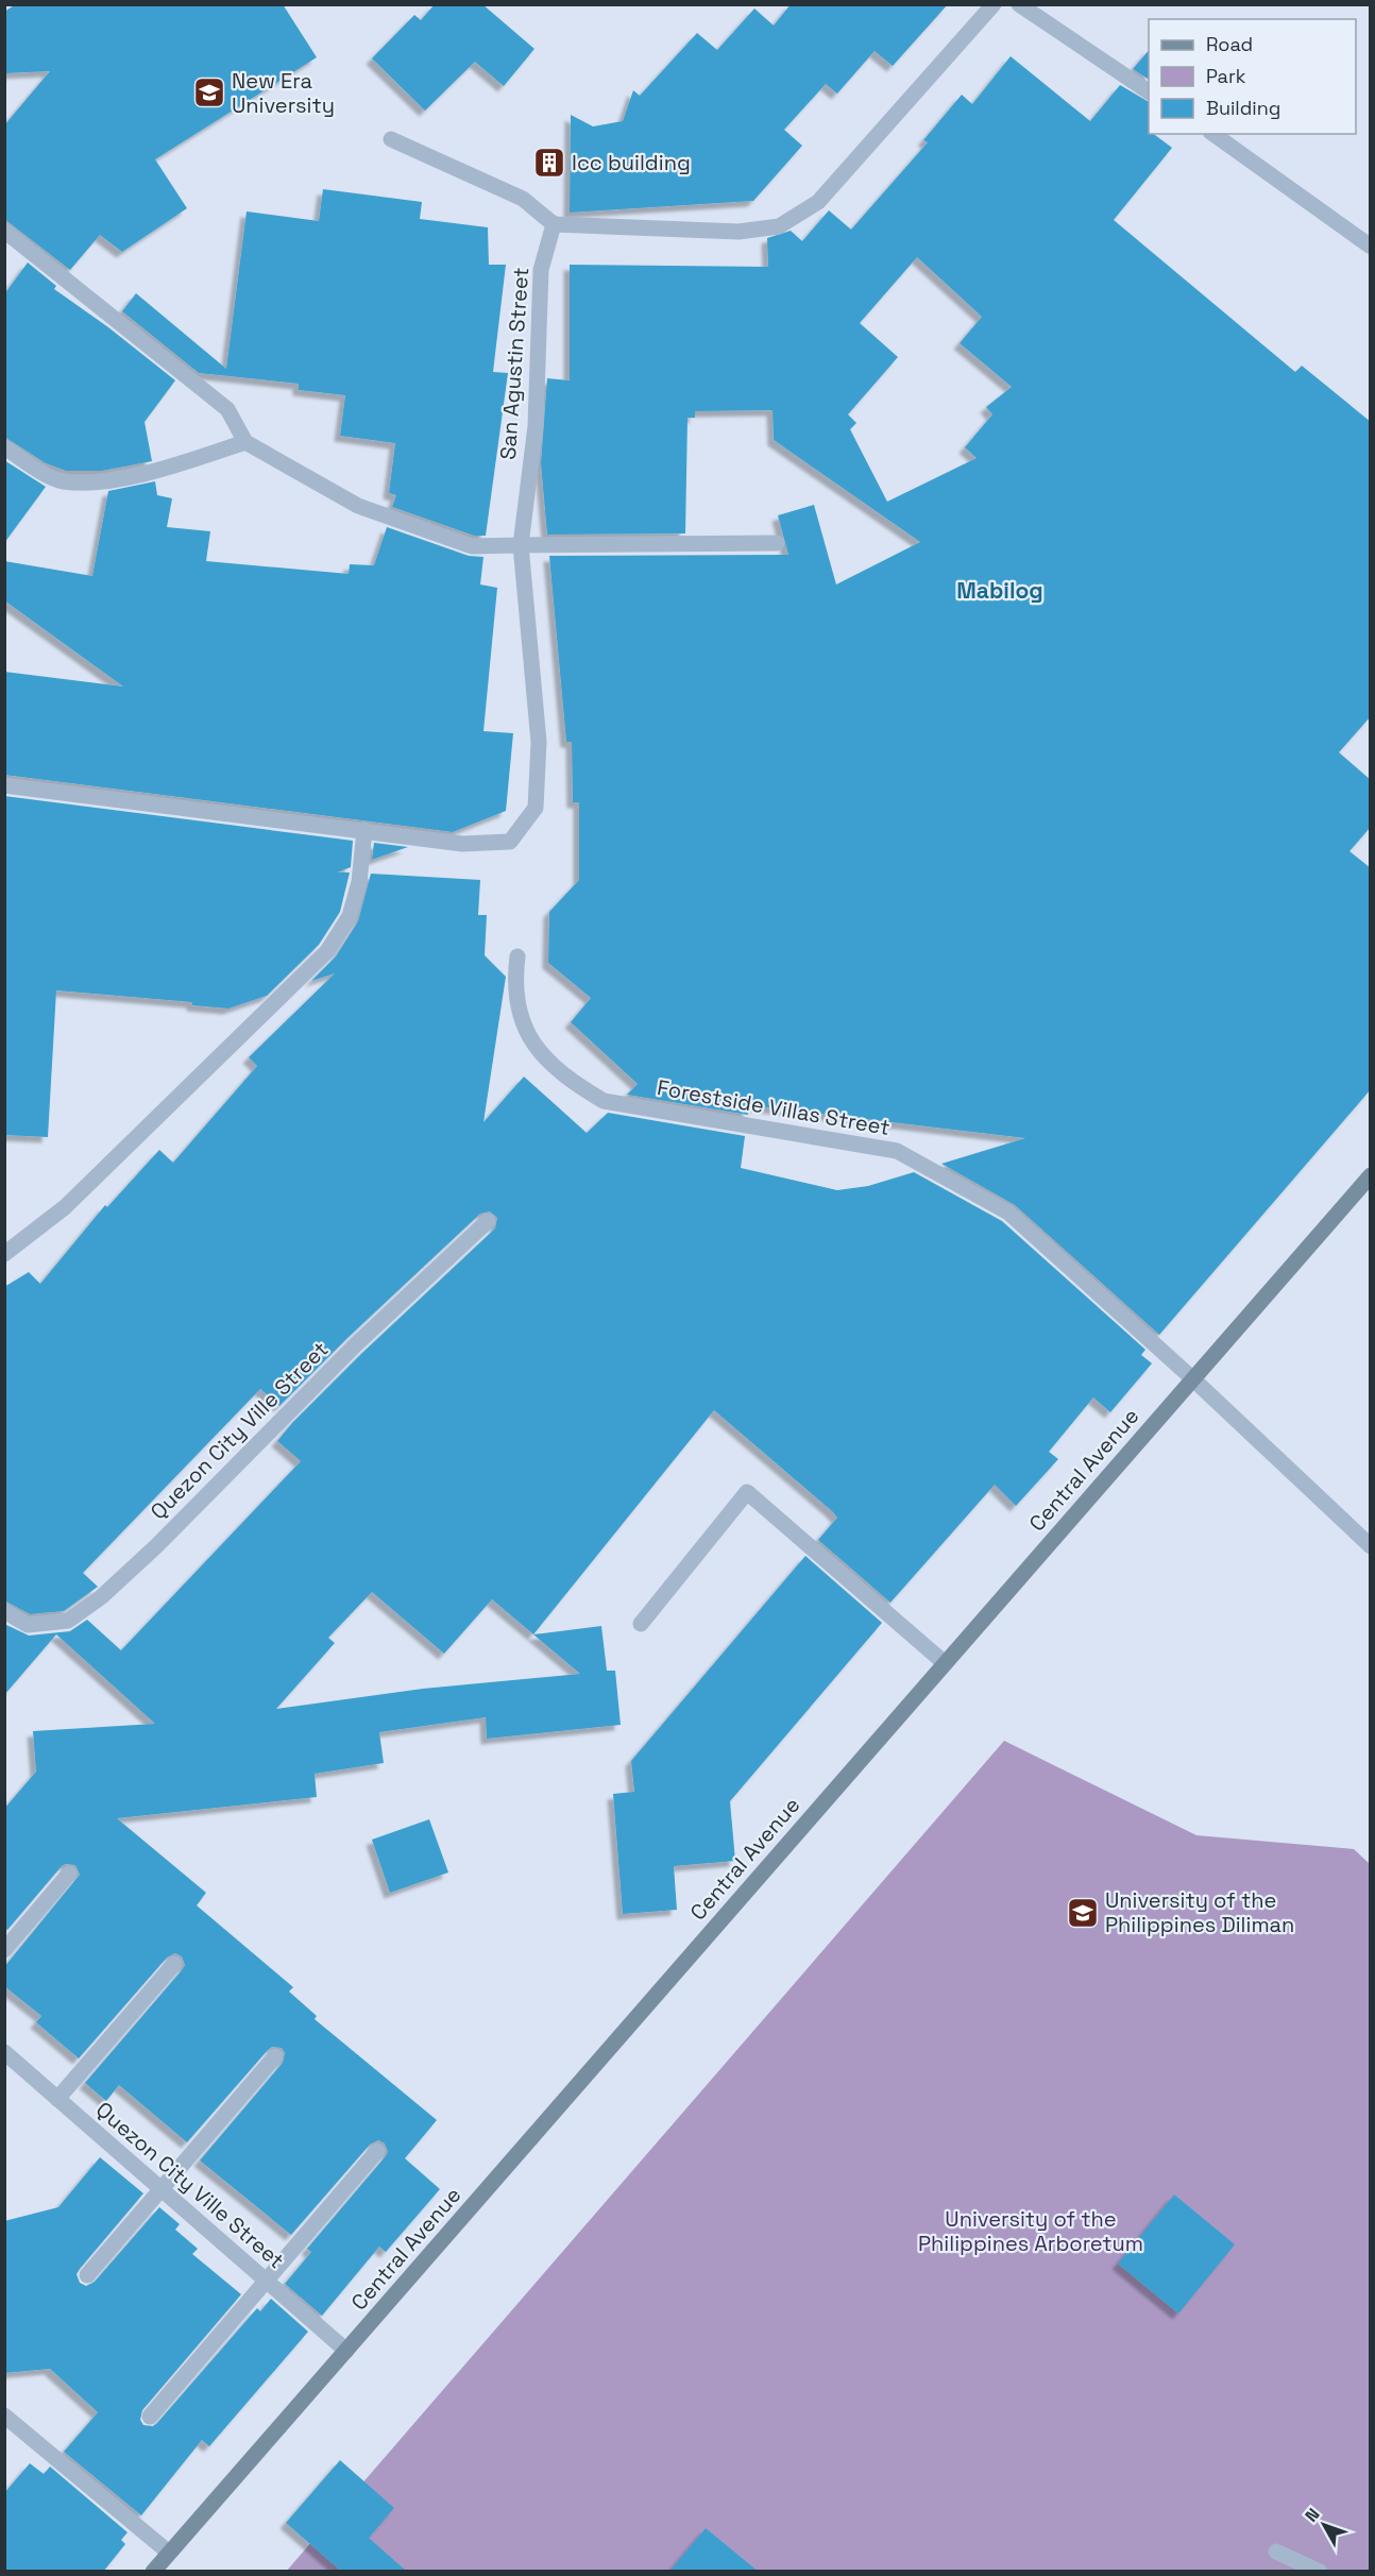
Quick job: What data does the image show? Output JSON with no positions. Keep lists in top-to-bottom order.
{
  "streets": {
    "main road": ["Central Avenue"],
    "street": ["San Agustin Street", "Forestside Villas Street", "Quezon City Ville Street"]
  },
  "crossings": [
    ["Forestside Villas Street", "Central Avenue"],
    ["Quezon City Ville Street", "Central Avenue"]
  ],
  "districts": ["Mabilog"],
  "parks": ["University of the Philippines Arboretum"],
  "places": {
    "school or university": ["New Era University", "University of the Philippines Diliman"],
    "building": ["Icc building"]
  },
  "legend": ["Road", "Park", "Building"],
  "north": "top left"
}
